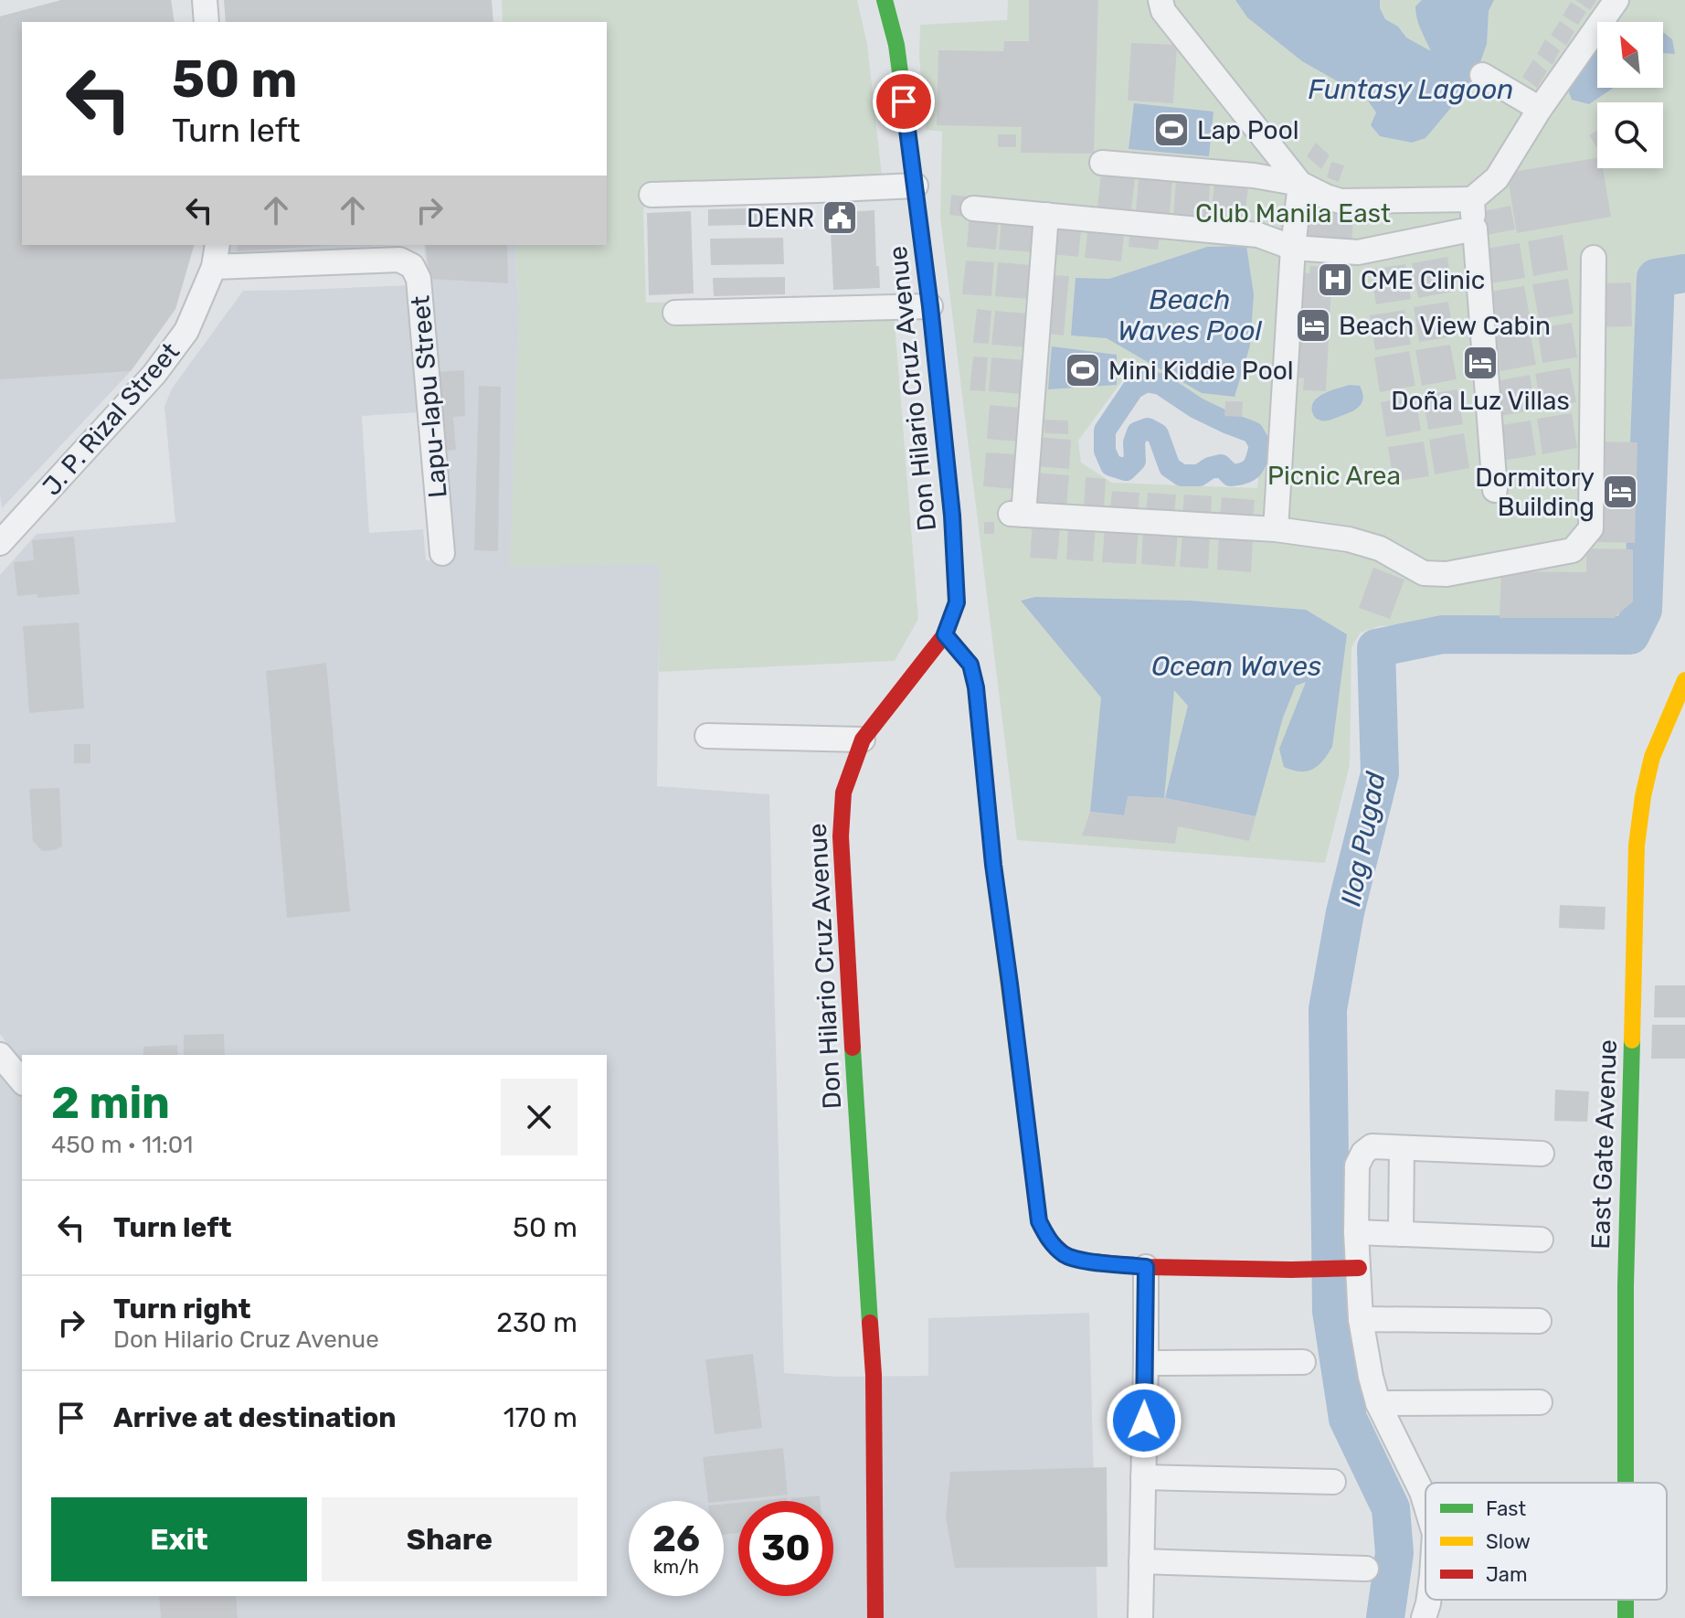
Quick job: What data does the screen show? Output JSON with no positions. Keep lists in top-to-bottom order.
{
  "streets": {
    "street": [
      "Don Hilario Cruz Avenue",
      "Lapu-lapu Street",
      "J. P. Rizal Street",
      "East Gate Avenue"
    ]
  },
  "crossings": [
    ["Lapu-lapu Street", "J. P. Rizal Street"]
  ],
  "water": [
    "Funtasy Lagoon",
    "Beach Waves Pool",
    "Ocean Waves",
    "Ilog Pugad"
  ],
  "parks": ["Club Manila East", "Picnic Area"],
  "places": {
    "sports": ["Lap Pool", "Mini Kiddie Pool"],
    "public building": ["DENR"],
    "hospital": ["CME Clinic"],
    "hotel": ["Beach View Cabin", "Doña Luz Villas", "Dormitory Building"]
  },
  "legend": ["Fast", "Slow", "Jam"],
  "north": "top left",
  "page": {
    "turn": ["50 m", "Turn left"],
    "heading": ["2 min", "450 m · 11:01"],
    "list": [
      {
        "name": "Turn left",
        "value": "50 m"
      },
      {
        "name": "Turn right",
        "note": "Don Hilario Cruz Avenue",
        "value": "230 m"
      },
      {
        "name": "Arrive at destination",
        "value": "170 m"
      }
    ],
    "buttons": ["Exit", "Share"],
    "speed": "26 km/h",
    "limit": "30"
  }
}
